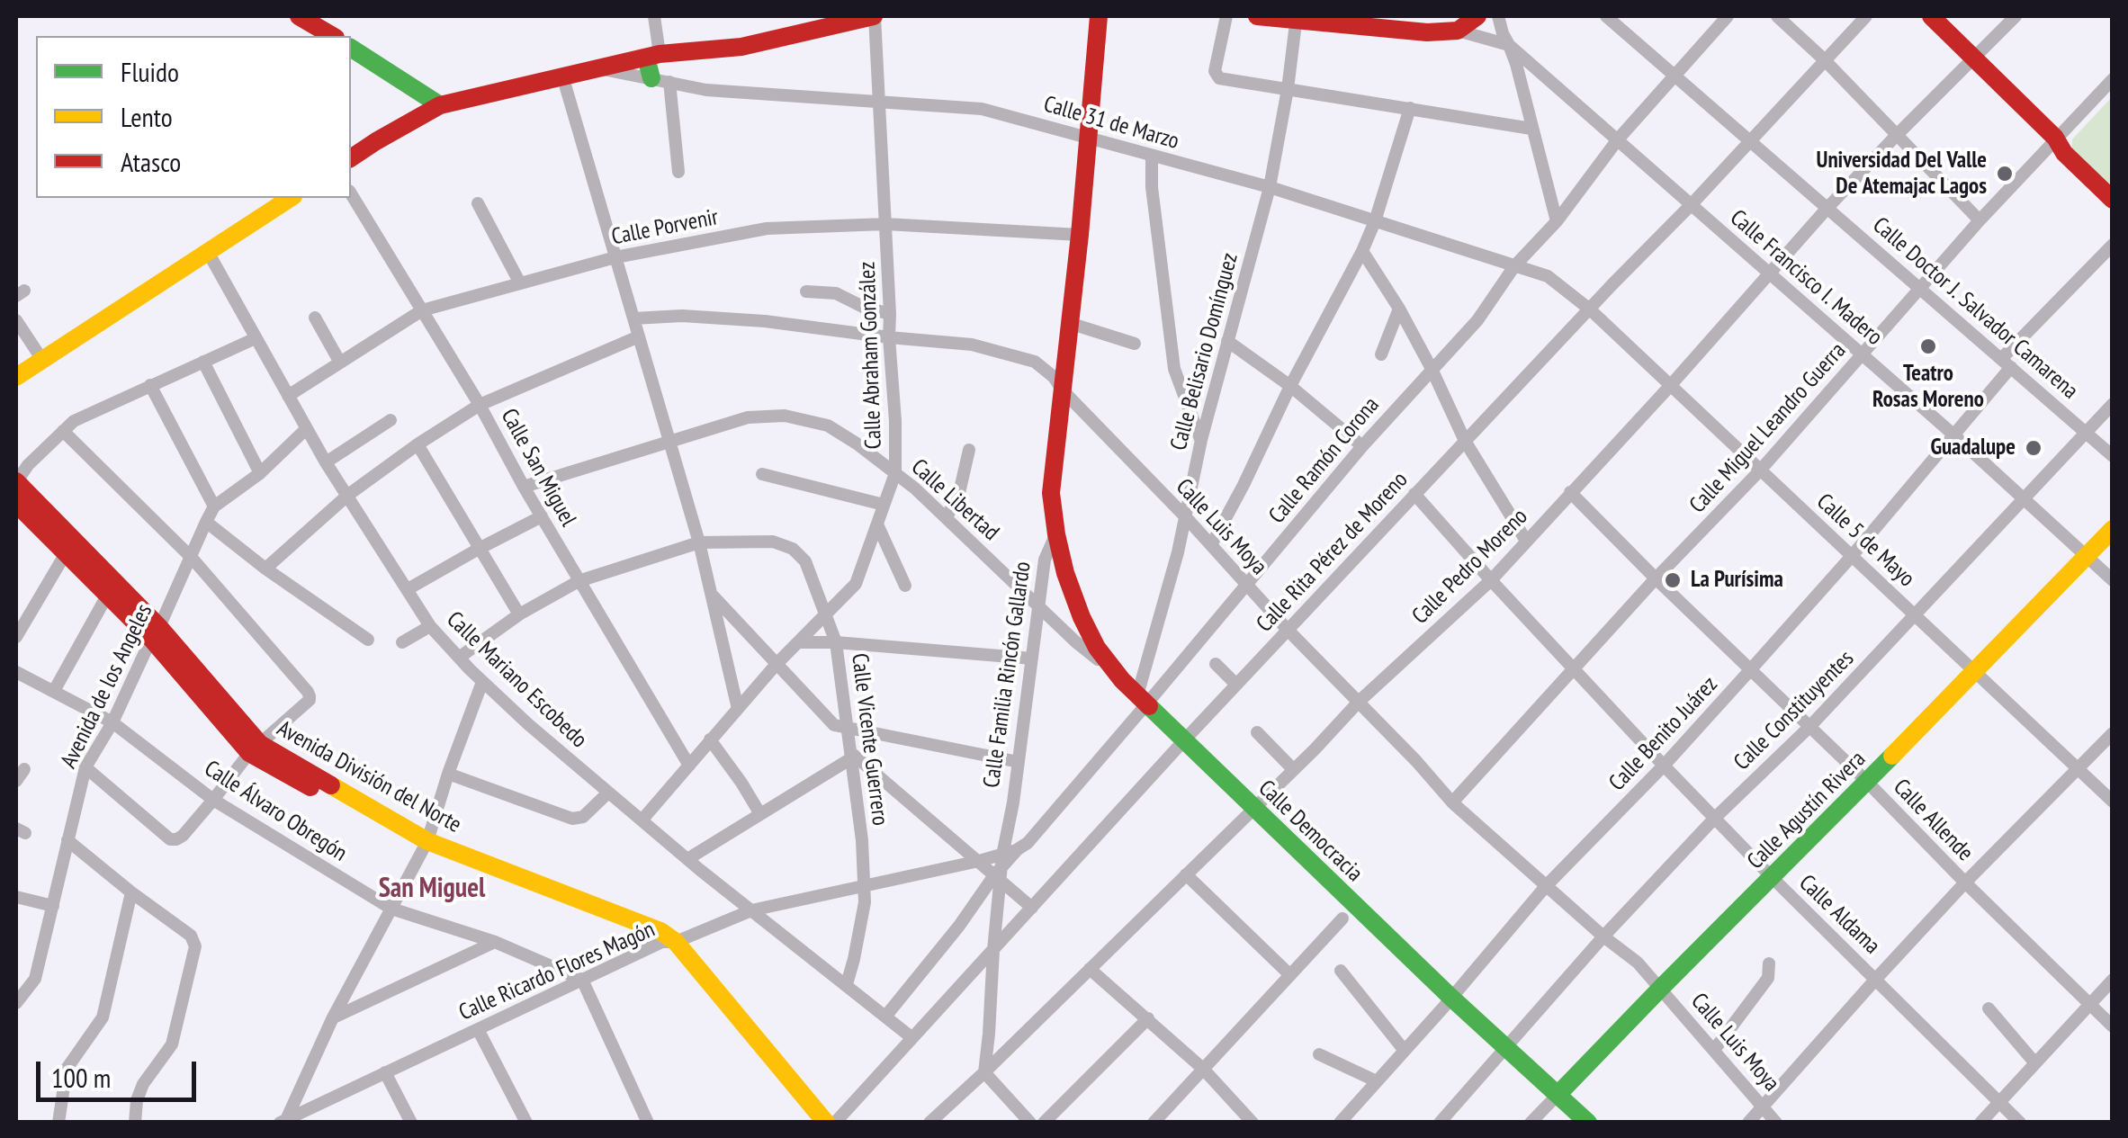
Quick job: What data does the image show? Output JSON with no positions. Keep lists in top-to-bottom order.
{
  "streets": {
    "main road": [
      "Calle Familia Rincón Gallardo",
      "Avenida División del Norte",
      "Calle Agustín Rivera",
      "Calle Democracia"
    ],
    "street": [
      "Calle 31 de Marzo",
      "Calle Porvenir",
      "Calle Francisco I. Madero",
      "Calle Doctor J. Salvador Camarena",
      "Calle Belisario Domínguez",
      "Calle Abraham González",
      "Calle Miguel Leandro Guerra",
      "Calle Ramón Corona",
      "Calle San Miguel",
      "Calle Libertad",
      "Calle Luis Moya",
      "Calle 5 de Mayo",
      "Calle Rita Pérez de Moreno",
      "Calle Pedro Moreno",
      "Calle Mariano Escobedo",
      "Avenida de los Angeles",
      "Calle Constituyentes",
      "Calle Benito Juárez",
      "Calle Vicente Guerrero",
      "Calle Álvaro Obregón",
      "Calle Allende",
      "Calle Aldama",
      "Calle Ricardo Flores Magón"
    ]
  },
  "crossings": [
    ["Calle 31 de Marzo", "Calle Belisario Domínguez"],
    ["Calle 31 de Marzo", "Calle Abraham González"],
    ["Calle 31 de Marzo", "Calle Ramón Corona"],
    ["Calle 31 de Marzo", "Calle 5 de Mayo"],
    ["Calle 31 de Marzo", "Calle Rita Pérez de Moreno"],
    ["Calle 31 de Marzo", "Calle Familia Rincón Gallardo"],
    ["Calle Porvenir", "Calle Abraham González"],
    ["Calle Porvenir", "Calle San Miguel"],
    ["Calle Porvenir", "Calle Familia Rincón Gallardo"],
    ["Calle Porvenir", "Calle Mariano Escobedo"],
    ["Calle Francisco I. Madero", "Calle Miguel Leandro Guerra"],
    ["Calle Francisco I. Madero", "Calle Ramón Corona"],
    ["Calle Francisco I. Madero", "Calle Rita Pérez de Moreno"],
    ["Calle Francisco I. Madero", "Calle Pedro Moreno"],
    ["Calle Francisco I. Madero", "Calle Constituyentes"],
    ["Calle Francisco I. Madero", "Calle Benito Juárez"],
    ["Calle Francisco I. Madero", "Calle Agustín Rivera"],
    ["Calle Doctor J. Salvador Camarena", "Calle Miguel Leandro Guerra"],
    ["Calle Doctor J. Salvador Camarena", "Calle Ramón Corona"],
    ["Calle Doctor J. Salvador Camarena", "Calle Rita Pérez de Moreno"],
    ["Calle Doctor J. Salvador Camarena", "Calle Pedro Moreno"],
    ["Calle Doctor J. Salvador Camarena", "Calle Constituyentes"],
    ["Calle Doctor J. Salvador Camarena", "Calle Benito Juárez"],
    ["Calle Belisario Domínguez", "Calle Ramón Corona"],
    ["Calle Belisario Domínguez", "Calle Luis Moya"],
    ["Calle Belisario Domínguez", "Calle Democracia"],
    ["Calle Abraham González", "Calle San Miguel"],
    ["Calle Abraham González", "Calle Libertad"],
    ["Calle Abraham González", "Calle Luis Moya"],
    ["Calle Abraham González", "Calle Mariano Escobedo"],
    ["Calle Abraham González", "Calle Vicente Guerrero"],
    ["Calle Miguel Leandro Guerra", "Calle Luis Moya"],
    ["Calle Miguel Leandro Guerra", "Calle 5 de Mayo"],
    ["Calle Miguel Leandro Guerra", "Calle Allende"],
    ["Calle Miguel Leandro Guerra", "Calle Aldama"],
    ["Calle Ramón Corona", "Calle Luis Moya"],
    ["Calle Ramón Corona", "Calle Familia Rincón Gallardo"],
    ["Calle Ramón Corona", "Calle Mariano Escobedo"],
    ["Calle Ramón Corona", "Calle Democracia"],
    ["Calle Ramón Corona", "Calle Ricardo Flores Magón"],
    ["Calle San Miguel", "Calle Libertad"],
    ["Calle San Miguel", "Calle Vicente Guerrero"],
    ["Calle Libertad", "Calle Familia Rincón Gallardo"],
    ["Calle Libertad", "Calle Democracia"],
    ["Calle Luis Moya", "Calle Rita Pérez de Moreno"],
    ["Calle Luis Moya", "Calle Pedro Moreno"],
    ["Calle Luis Moya", "Calle Familia Rincón Gallardo"],
    ["Calle Luis Moya", "Calle Constituyentes"],
    ["Calle Luis Moya", "Calle Benito Juárez"],
    ["Calle Luis Moya", "Calle Agustín Rivera"],
    ["Calle 5 de Mayo", "Calle Rita Pérez de Moreno"],
    ["Calle 5 de Mayo", "Calle Pedro Moreno"],
    ["Calle 5 de Mayo", "Calle Constituyentes"],
    ["Calle 5 de Mayo", "Calle Benito Juárez"],
    ["Calle 5 de Mayo", "Calle Agustín Rivera"],
    ["Calle Rita Pérez de Moreno", "Calle Familia Rincón Gallardo"],
    ["Calle Rita Pérez de Moreno", "Calle Mariano Escobedo"],
    ["Calle Rita Pérez de Moreno", "Calle Democracia"],
    ["Calle Rita Pérez de Moreno", "Calle Aldama"],
    ["Calle Pedro Moreno", "Calle Familia Rincón Gallardo"],
    ["Calle Pedro Moreno", "Calle Allende"],
    ["Calle Pedro Moreno", "Calle Democracia"],
    ["Calle Pedro Moreno", "Calle Aldama"],
    ["Calle Familia Rincón Gallardo", "Calle Democracia"],
    ["Calle Familia Rincón Gallardo", "Calle Ricardo Flores Magón"],
    ["Calle Mariano Escobedo", "Avenida de los Angeles"],
    ["Calle Mariano Escobedo", "Calle Vicente Guerrero"],
    ["Calle Mariano Escobedo", "Calle Ricardo Flores Magón"],
    ["Avenida de los Angeles", "Avenida División del Norte"],
    ["Avenida de los Angeles", "Calle Álvaro Obregón"],
    ["Calle Constituyentes", "Calle Allende"],
    ["Calle Constituyentes", "Calle Democracia"],
    ["Calle Constituyentes", "Calle Aldama"],
    ["Calle Benito Juárez", "Calle Allende"],
    ["Calle Benito Juárez", "Calle Democracia"],
    ["Calle Benito Juárez", "Calle Aldama"],
    ["Calle Vicente Guerrero", "Calle Ricardo Flores Magón"],
    ["Avenida División del Norte", "Calle Ricardo Flores Magón"],
    ["Calle Agustín Rivera", "Calle Allende"],
    ["Calle Agustín Rivera", "Calle Democracia"],
    ["Calle Agustín Rivera", "Calle Aldama"],
    ["Calle Álvaro Obregón", "Calle Ricardo Flores Magón"]
  ],
  "districts": ["San Miguel"],
  "places": [
    "Universidad Del Valle De Atemajac Lagos",
    "Teatro Rosas Moreno",
    "Guadalupe",
    "La Purísima"
  ],
  "legend": ["Fluido", "Lento", "Atasco"],
  "scale_bar": "100 m"
}
